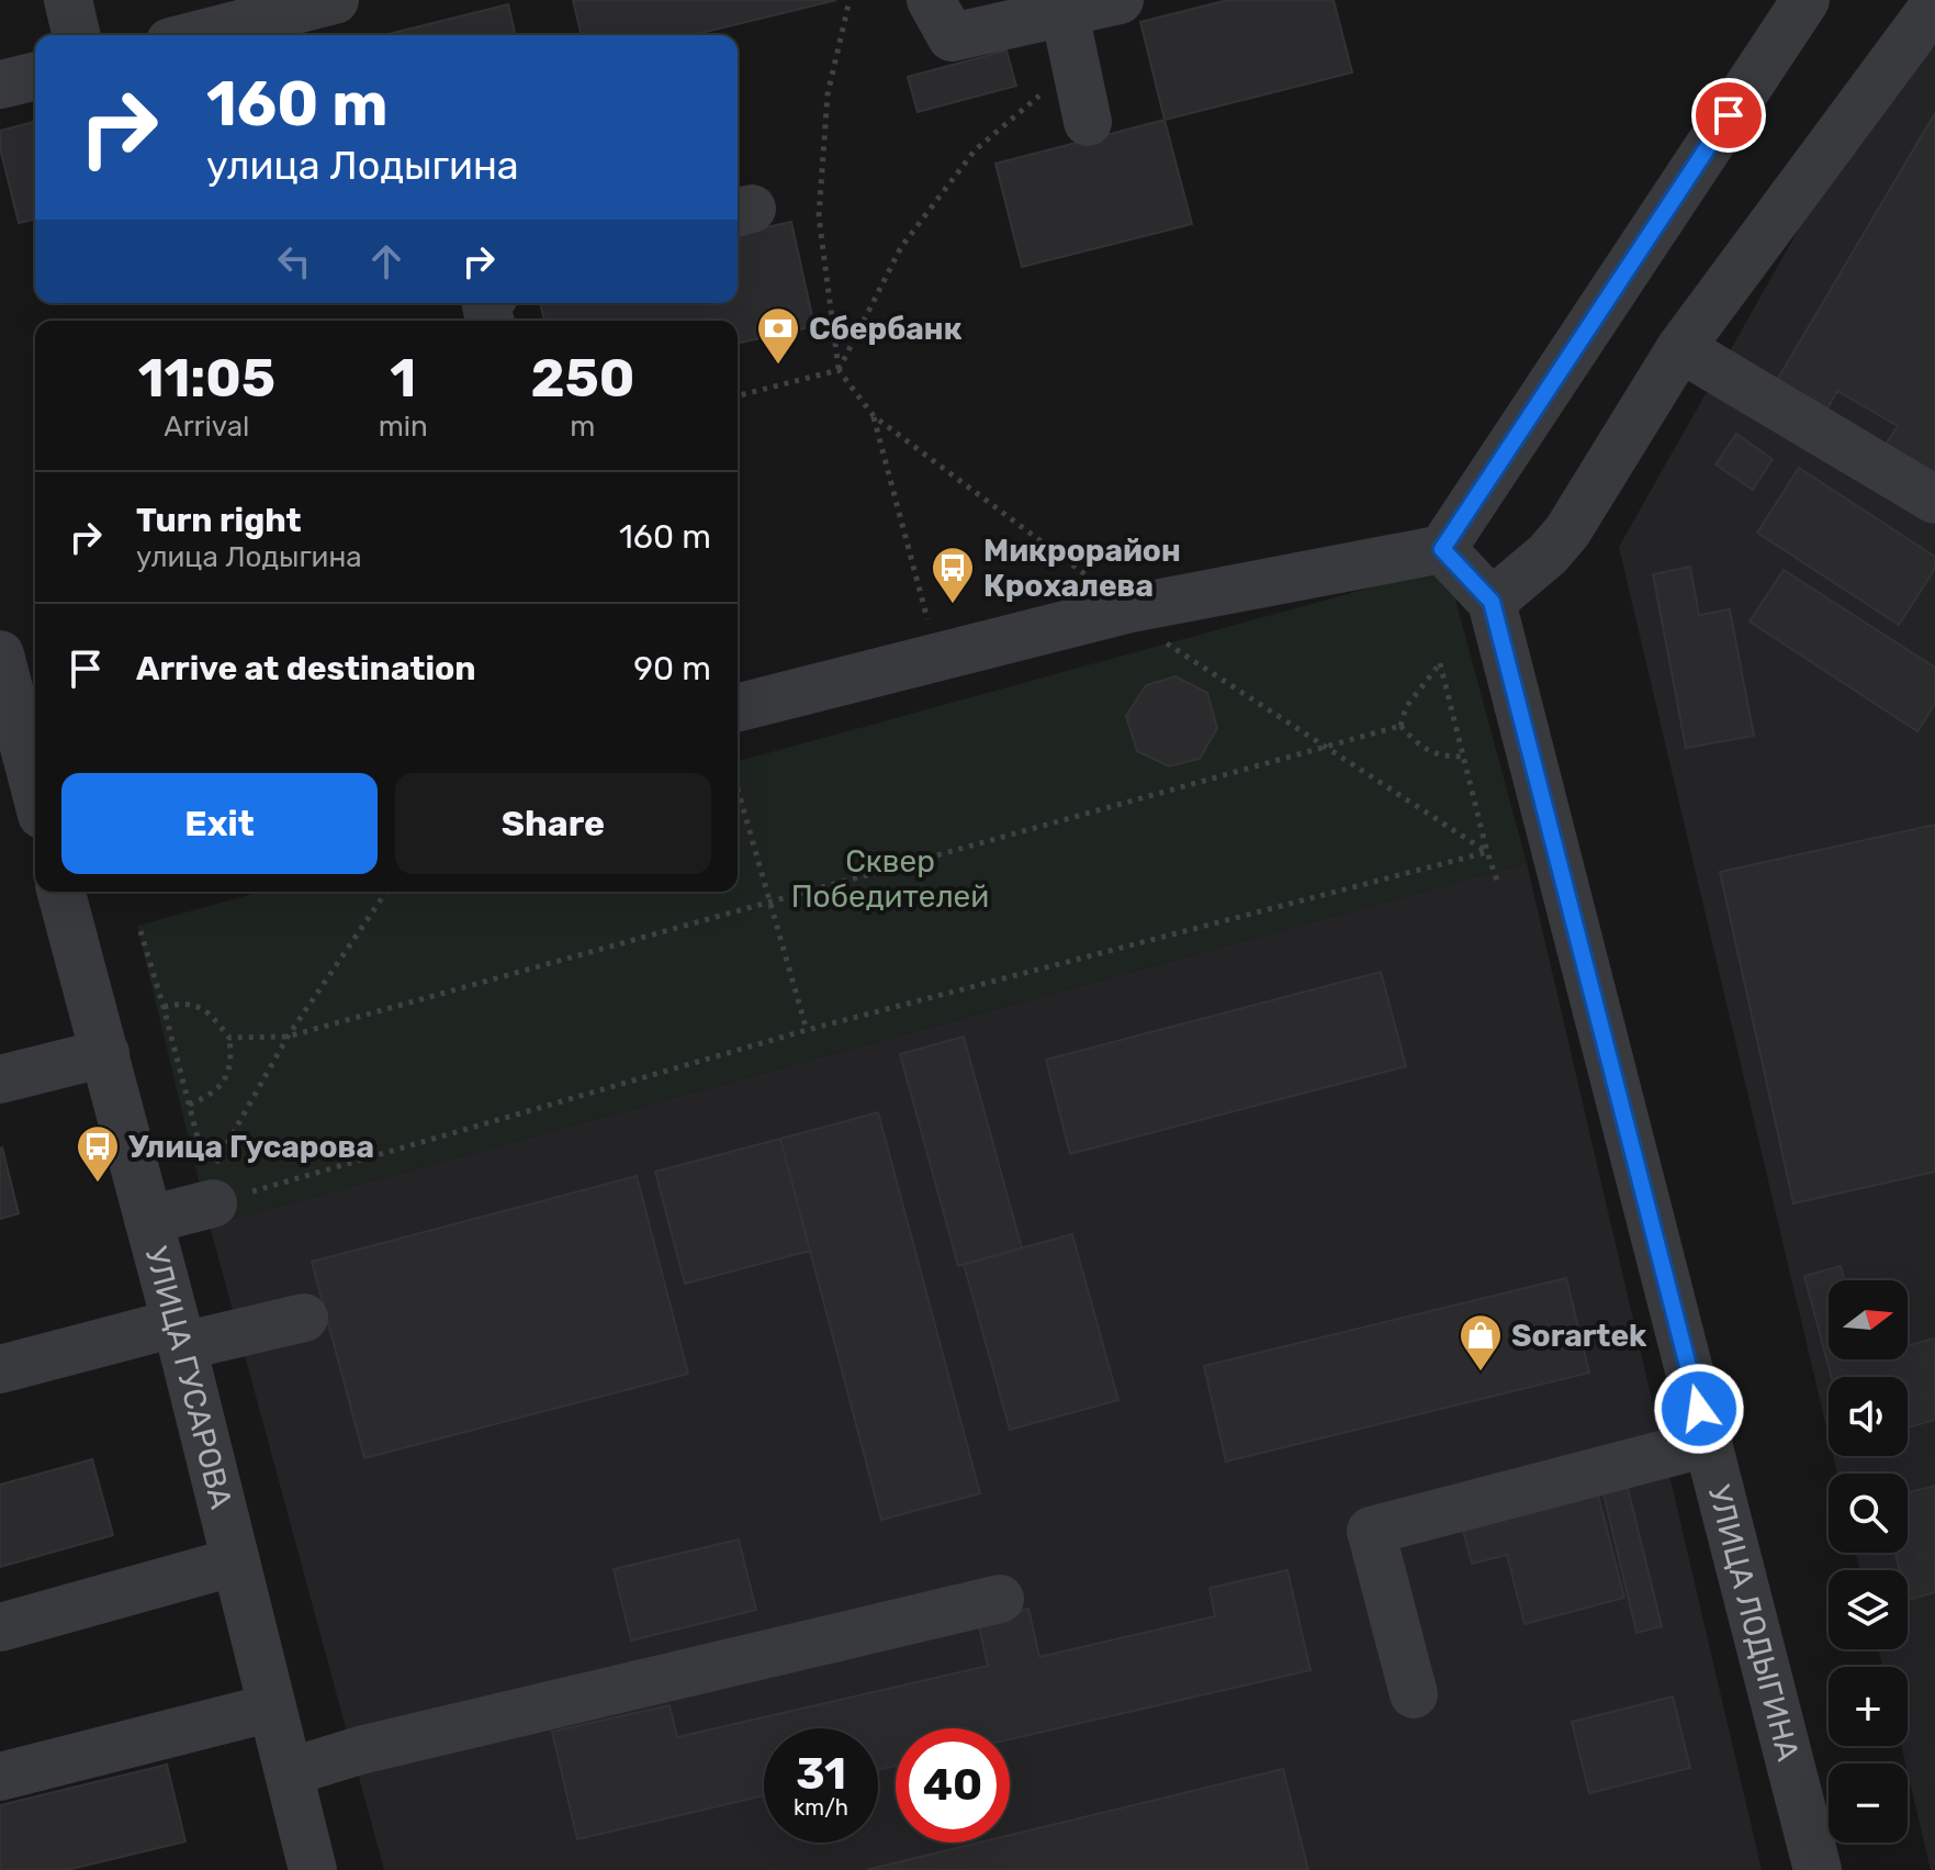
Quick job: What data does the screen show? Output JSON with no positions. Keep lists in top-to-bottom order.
{
  "streets": {
    "street": ["УЛИЦА ГУСАРОВА", "УЛИЦА ЛОДЫГИНА"]
  },
  "parks": ["Сквер Победителей"],
  "places": {
    "bank": ["Сбербанк"],
    "bus stop": ["Микрорайон Крохалева", "Улица Гусарова"],
    "shop": ["Sorartek"]
  },
  "north": "right",
  "page": {
    "turn": ["160 m", "улица Лодыгина"],
    "eta": [
      "11:05",
      "Arrival",
      "1",
      "min",
      "250",
      "m"
    ],
    "list": [
      {
        "name": "Turn right",
        "note": "улица Лодыгина",
        "value": "160 m"
      },
      {
        "name": "Arrive at destination",
        "value": "90 m"
      }
    ],
    "buttons": ["Exit", "Share"],
    "map_buttons": ["+", "−"],
    "speed": "31 km/h",
    "limit": "40"
  }
}
